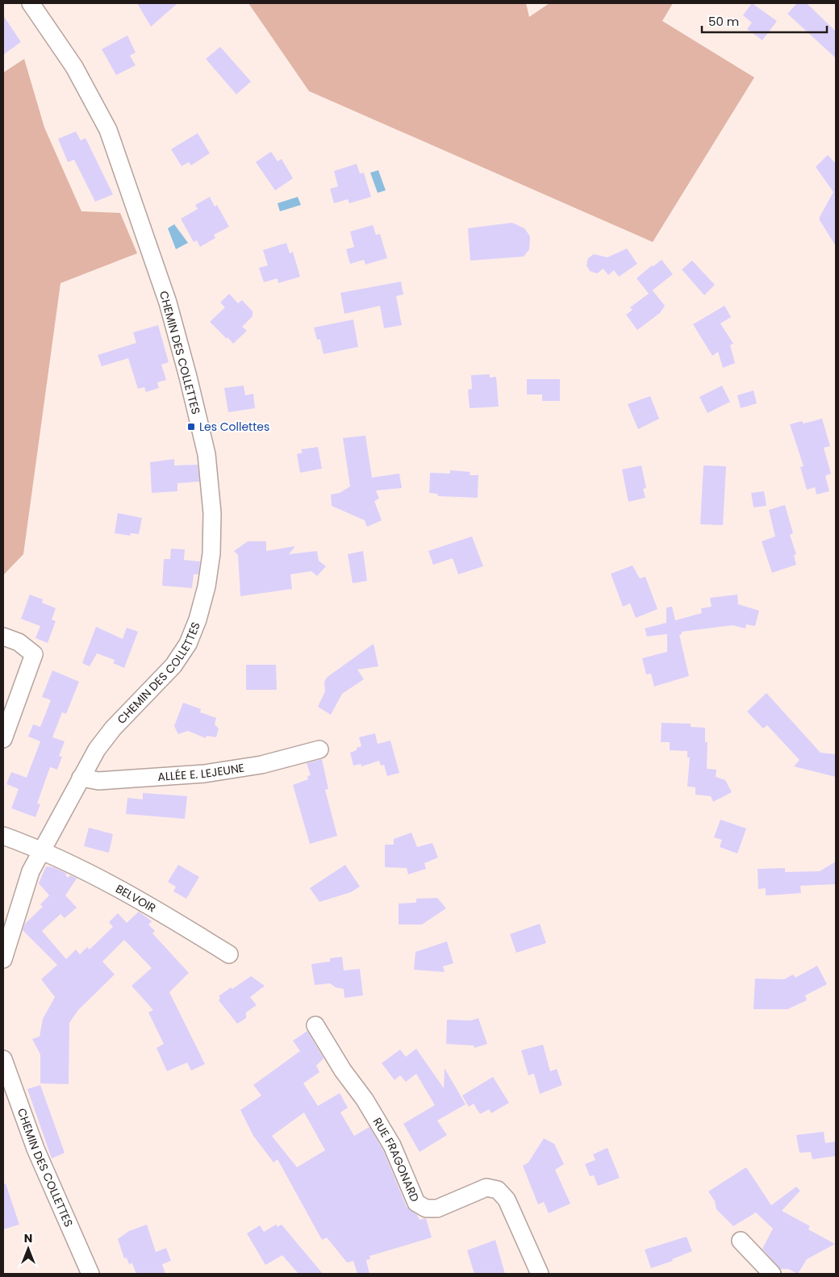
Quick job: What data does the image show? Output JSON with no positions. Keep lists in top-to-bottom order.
{
  "streets": {
    "street": [
      "CHEMIN DES COLLETTES",
      "ALLÉE E. LEJEUNE",
      "BELVOIR",
      "RUE FRAGONARD"
    ]
  },
  "crossings": [
    ["CHEMIN DES COLLETTES", "ALLÉE E. LEJEUNE"],
    ["CHEMIN DES COLLETTES", "BELVOIR"]
  ],
  "places": {
    "transit": ["Les Collettes"]
  },
  "scale_bar": "50 m",
  "north": "top"
}
